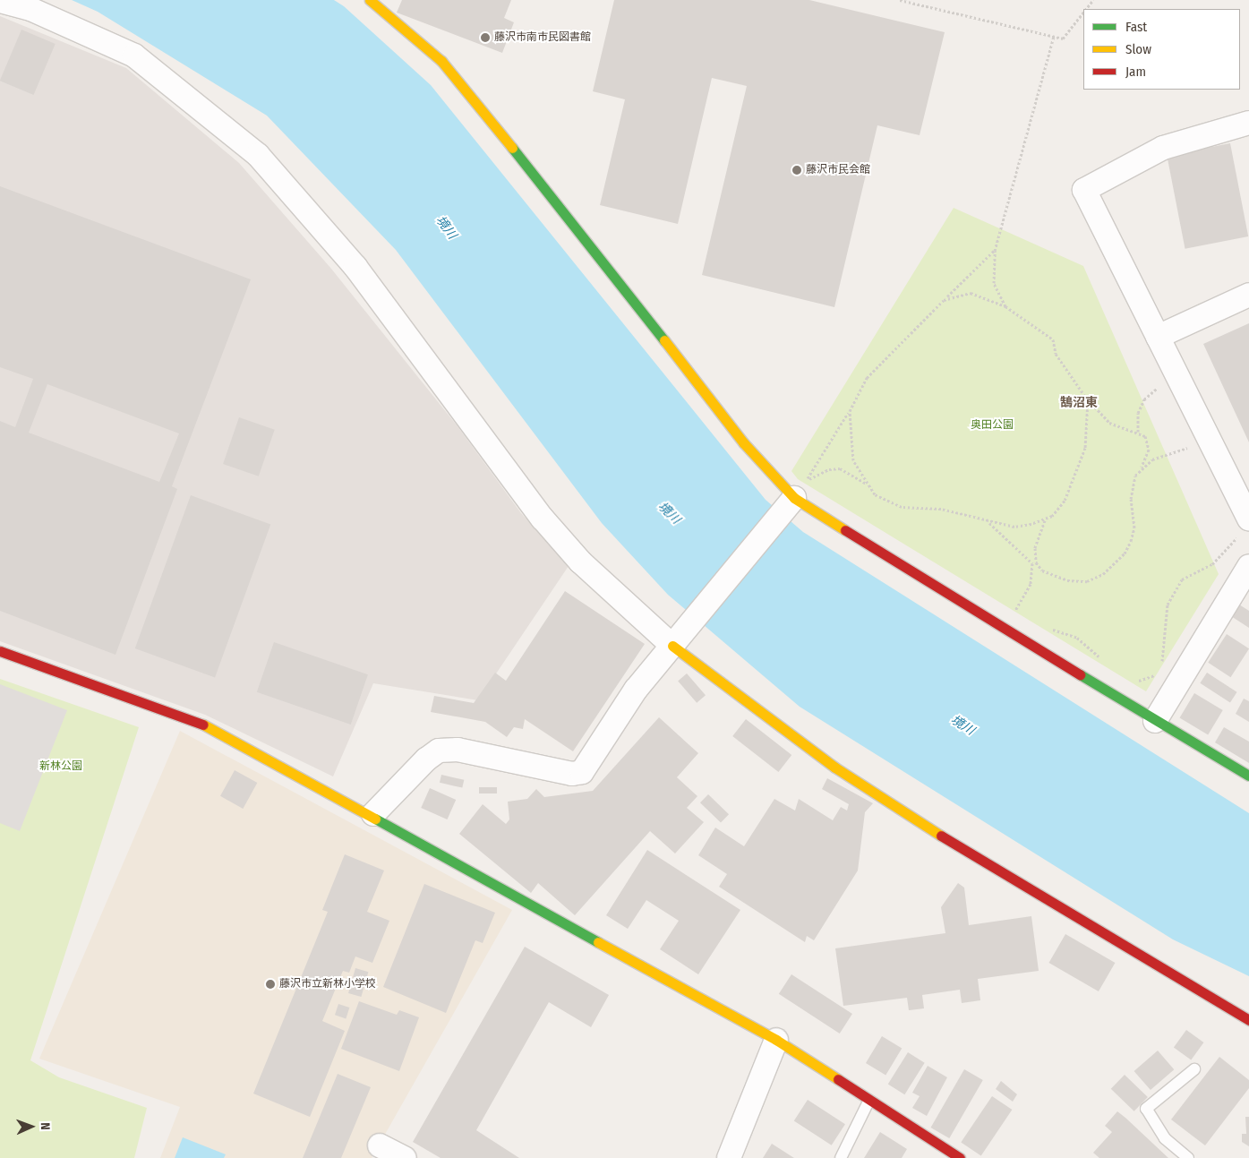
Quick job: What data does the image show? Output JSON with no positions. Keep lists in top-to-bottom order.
{
  "districts": ["鵠沼東"],
  "water": ["境川"],
  "parks": ["奥田公園", "新林公園"],
  "places": ["藤沢市南市民図書館", "藤沢市民会館", "藤沢市立新林小学校"],
  "legend": ["Fast", "Slow", "Jam"],
  "north": "right"
}
